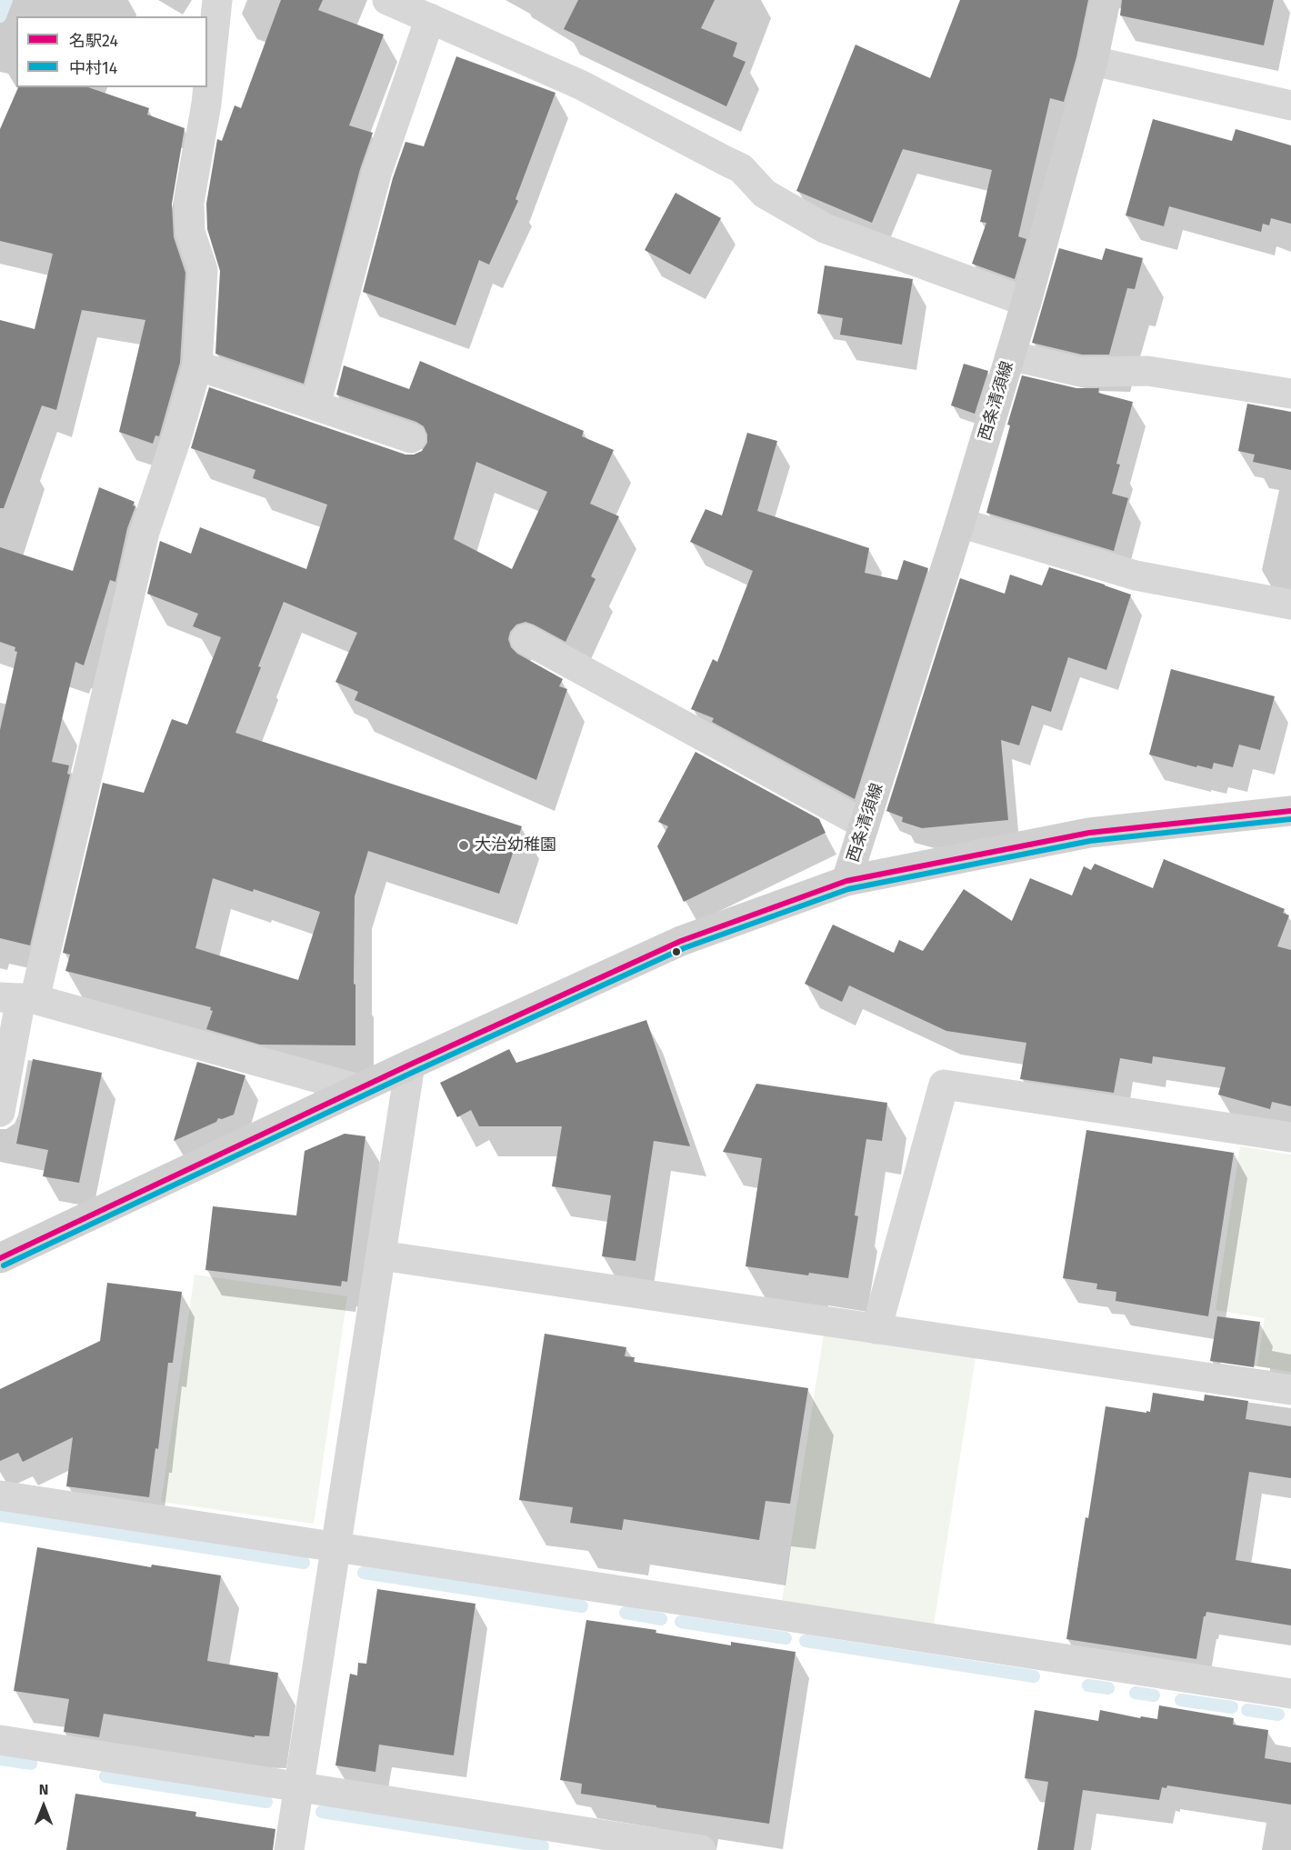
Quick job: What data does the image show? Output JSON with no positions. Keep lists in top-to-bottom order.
{
  "streets": {
    "main road": ["西条清須線"]
  },
  "places": ["大治幼稚園"],
  "lines": ["transit line 名駅24", "transit line 中村14"],
  "legend": ["名駅24", "中村14"],
  "north": "top"
}
